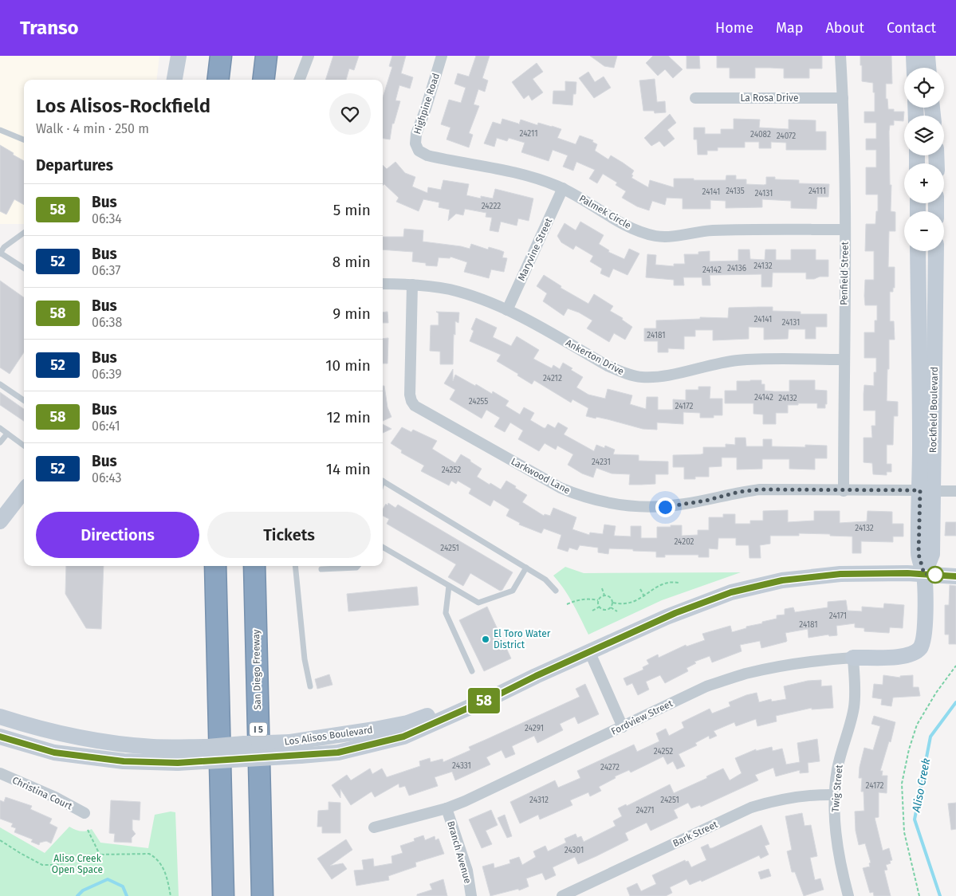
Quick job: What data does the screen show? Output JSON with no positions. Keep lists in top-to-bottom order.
{
  "streets": {
    "highway": ["San Diego Freeway", "I 5"],
    "main road": ["Rockfield Boulevard", "Fordview Street", "Los Alisos Boulevard"],
    "street": [
      "La Rosa Drive",
      "Highpine Road",
      "Palmek Circle",
      "Maryvine Street",
      "Penfield Street",
      "Ankerton Drive",
      "Larkwood Lane",
      "Twig Street",
      "Christina Court",
      "Bark Street",
      "Branch Avenue"
    ]
  },
  "crossings": [
    ["La Rosa Drive", "Penfield Street"],
    ["Highpine Road", "Palmek Circle"],
    ["Palmek Circle", "Maryvine Street"],
    ["Palmek Circle", "Penfield Street"],
    ["Maryvine Street", "Ankerton Drive"],
    ["Penfield Street", "Ankerton Drive"],
    ["Penfield Street", "Larkwood Lane"],
    ["Ankerton Drive", "Larkwood Lane"],
    ["Rockfield Boulevard", "Larkwood Lane"],
    ["Rockfield Boulevard", "Fordview Street"],
    ["Rockfield Boulevard", "Los Alisos Boulevard"],
    ["Fordview Street", "Twig Street"],
    ["Fordview Street", "Branch Avenue"],
    ["Twig Street", "Bark Street"]
  ],
  "water": ["Aliso Creek"],
  "parks": ["Aliso Creek Open Space"],
  "places": ["El Toro Water District"],
  "lines": ["bus line 58"],
  "house_numbers": [
    "24211",
    "24082",
    "24072",
    "24135",
    "24111",
    "24141",
    "24131",
    "24222",
    "24132",
    "24136",
    "24142",
    "24141",
    "24131",
    "24181",
    "24212",
    "24142",
    "24132",
    "24255",
    "24172",
    "24231",
    "24252",
    "24132",
    "24202",
    "24251",
    "24171",
    "24181",
    "24291",
    "24252",
    "24331",
    "24272",
    "24172",
    "24312",
    "24251",
    "24271",
    "24301"
  ],
  "page": {
    "header": "Transo",
    "nav": [
      "Home",
      "Map",
      "About",
      "Contact"
    ],
    "on_map": "58",
    "map_buttons": ["+", "−"],
    "heading": [
      ["Los Alisos-Rockfield", "Walk · 4 min · 250 m"],
      "Departures"
    ],
    "list": [
      {
        "mark": "58",
        "name": "Bus",
        "note": "06:34",
        "value": "5 min"
      },
      {
        "mark": "52",
        "name": "Bus",
        "note": "06:37",
        "value": "8 min"
      },
      {
        "mark": "58",
        "name": "Bus",
        "note": "06:38",
        "value": "9 min"
      },
      {
        "mark": "52",
        "name": "Bus",
        "note": "06:39",
        "value": "10 min"
      },
      {
        "mark": "58",
        "name": "Bus",
        "note": "06:41",
        "value": "12 min"
      },
      {
        "mark": "52",
        "name": "Bus",
        "note": "06:43",
        "value": "14 min"
      }
    ],
    "buttons": ["Directions", "Tickets"]
  }
}
